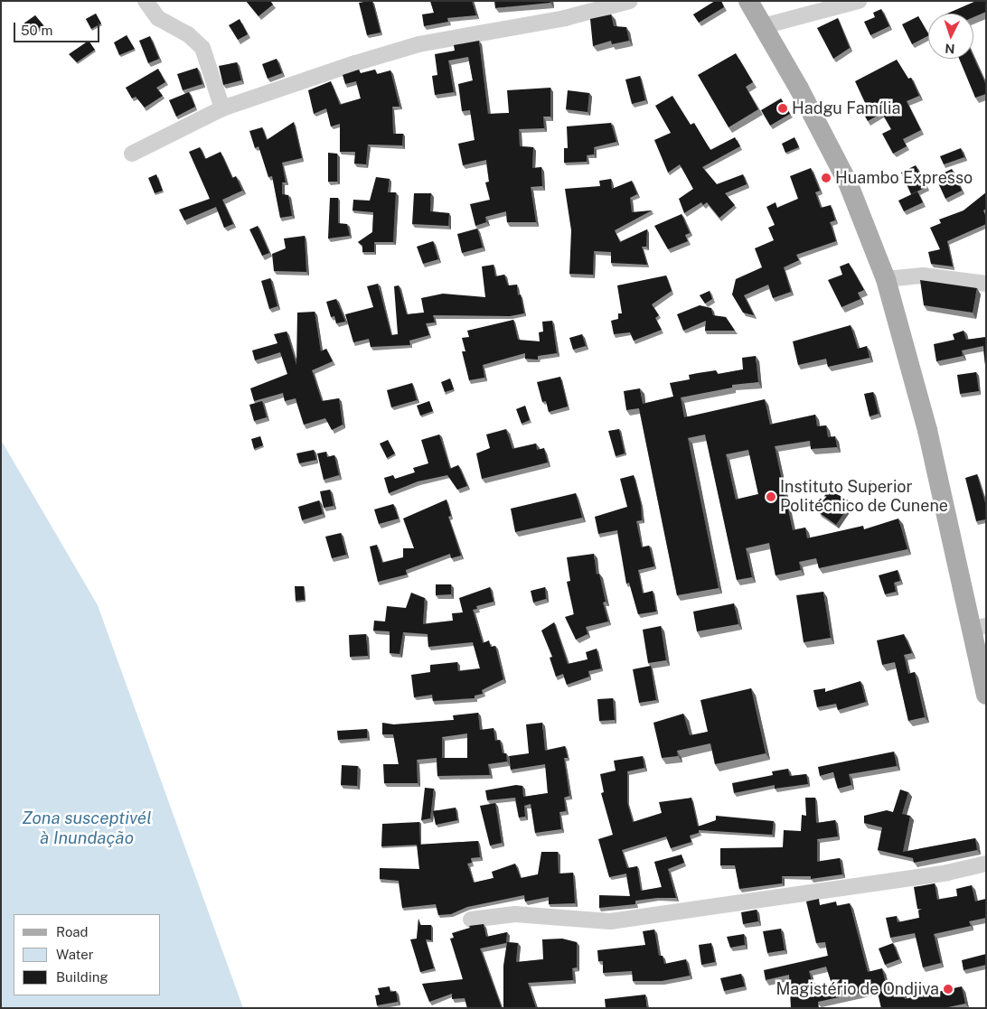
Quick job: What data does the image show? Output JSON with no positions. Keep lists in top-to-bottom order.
{
  "water": ["Zona susceptivél à Inundação"],
  "places": [
    "Hadgu Família",
    "Huambo Expresso",
    "Instituto Superior Politécnico de Cunene",
    "Magistério de Ondjiva"
  ],
  "legend": ["Road", "Water", "Building"],
  "scale_bar": "50 m",
  "north": "bottom"
}
